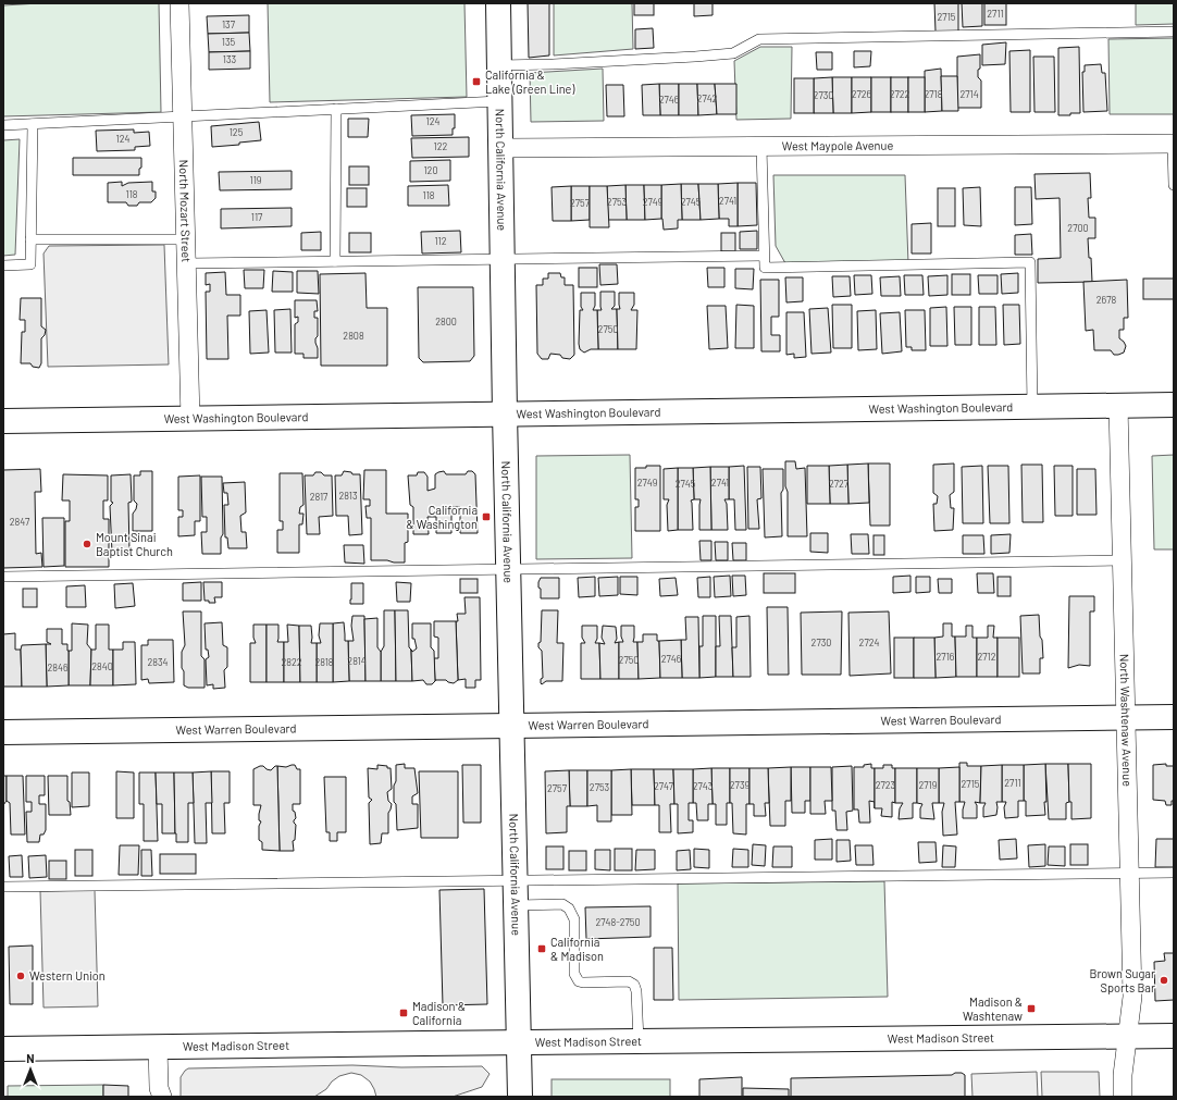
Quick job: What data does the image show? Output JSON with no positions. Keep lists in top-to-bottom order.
{
  "streets": {
    "street": [
      "West Maypole Avenue",
      "North California Avenue",
      "North Mozart Street",
      "West Washington Boulevard",
      "West Warren Boulevard",
      "North Washtenaw Avenue",
      "West Madison Street"
    ]
  },
  "crossings": [
    ["West Maypole Avenue", "North California Avenue"],
    ["North California Avenue", "West Washington Boulevard"],
    ["North California Avenue", "West Warren Boulevard"],
    ["North California Avenue", "West Madison Street"],
    ["North Mozart Street", "West Washington Boulevard"],
    ["West Washington Boulevard", "North Washtenaw Avenue"],
    ["West Warren Boulevard", "North Washtenaw Avenue"],
    ["North Washtenaw Avenue", "West Madison Street"]
  ],
  "places": {
    "transit": [
      "California & Lake (Green Line)",
      "California & Washington",
      "California & Madison",
      "Madison & Washtenaw",
      "Madison & California"
    ],
    "other": ["Mount Sinai Baptist Church", "Western Union", "Brown Sugar Sports Bar"]
  },
  "house_numbers": [
    "2711",
    "2715",
    "137",
    "135",
    "133",
    "2726",
    "2722",
    "2718",
    "2714",
    "2730",
    "2742",
    "2746",
    "124",
    "125",
    "124",
    "122",
    "120",
    "119",
    "118",
    "118",
    "2741",
    "2753",
    "2749",
    "2745",
    "2757",
    "117",
    "2700",
    "112",
    "2678",
    "2800",
    "2750",
    "2808",
    "2749",
    "2741",
    "2745",
    "2727",
    "2813",
    "2817",
    "2847",
    "2730",
    "2724",
    "2716",
    "2712",
    "2746",
    "2750",
    "2814",
    "2834",
    "2822",
    "2818",
    "2840",
    "2846",
    "2711",
    "2715",
    "2739",
    "2723",
    "2719",
    "2747",
    "2743",
    "2753",
    "2757",
    "2748-2750"
  ],
  "north": "top"
}
